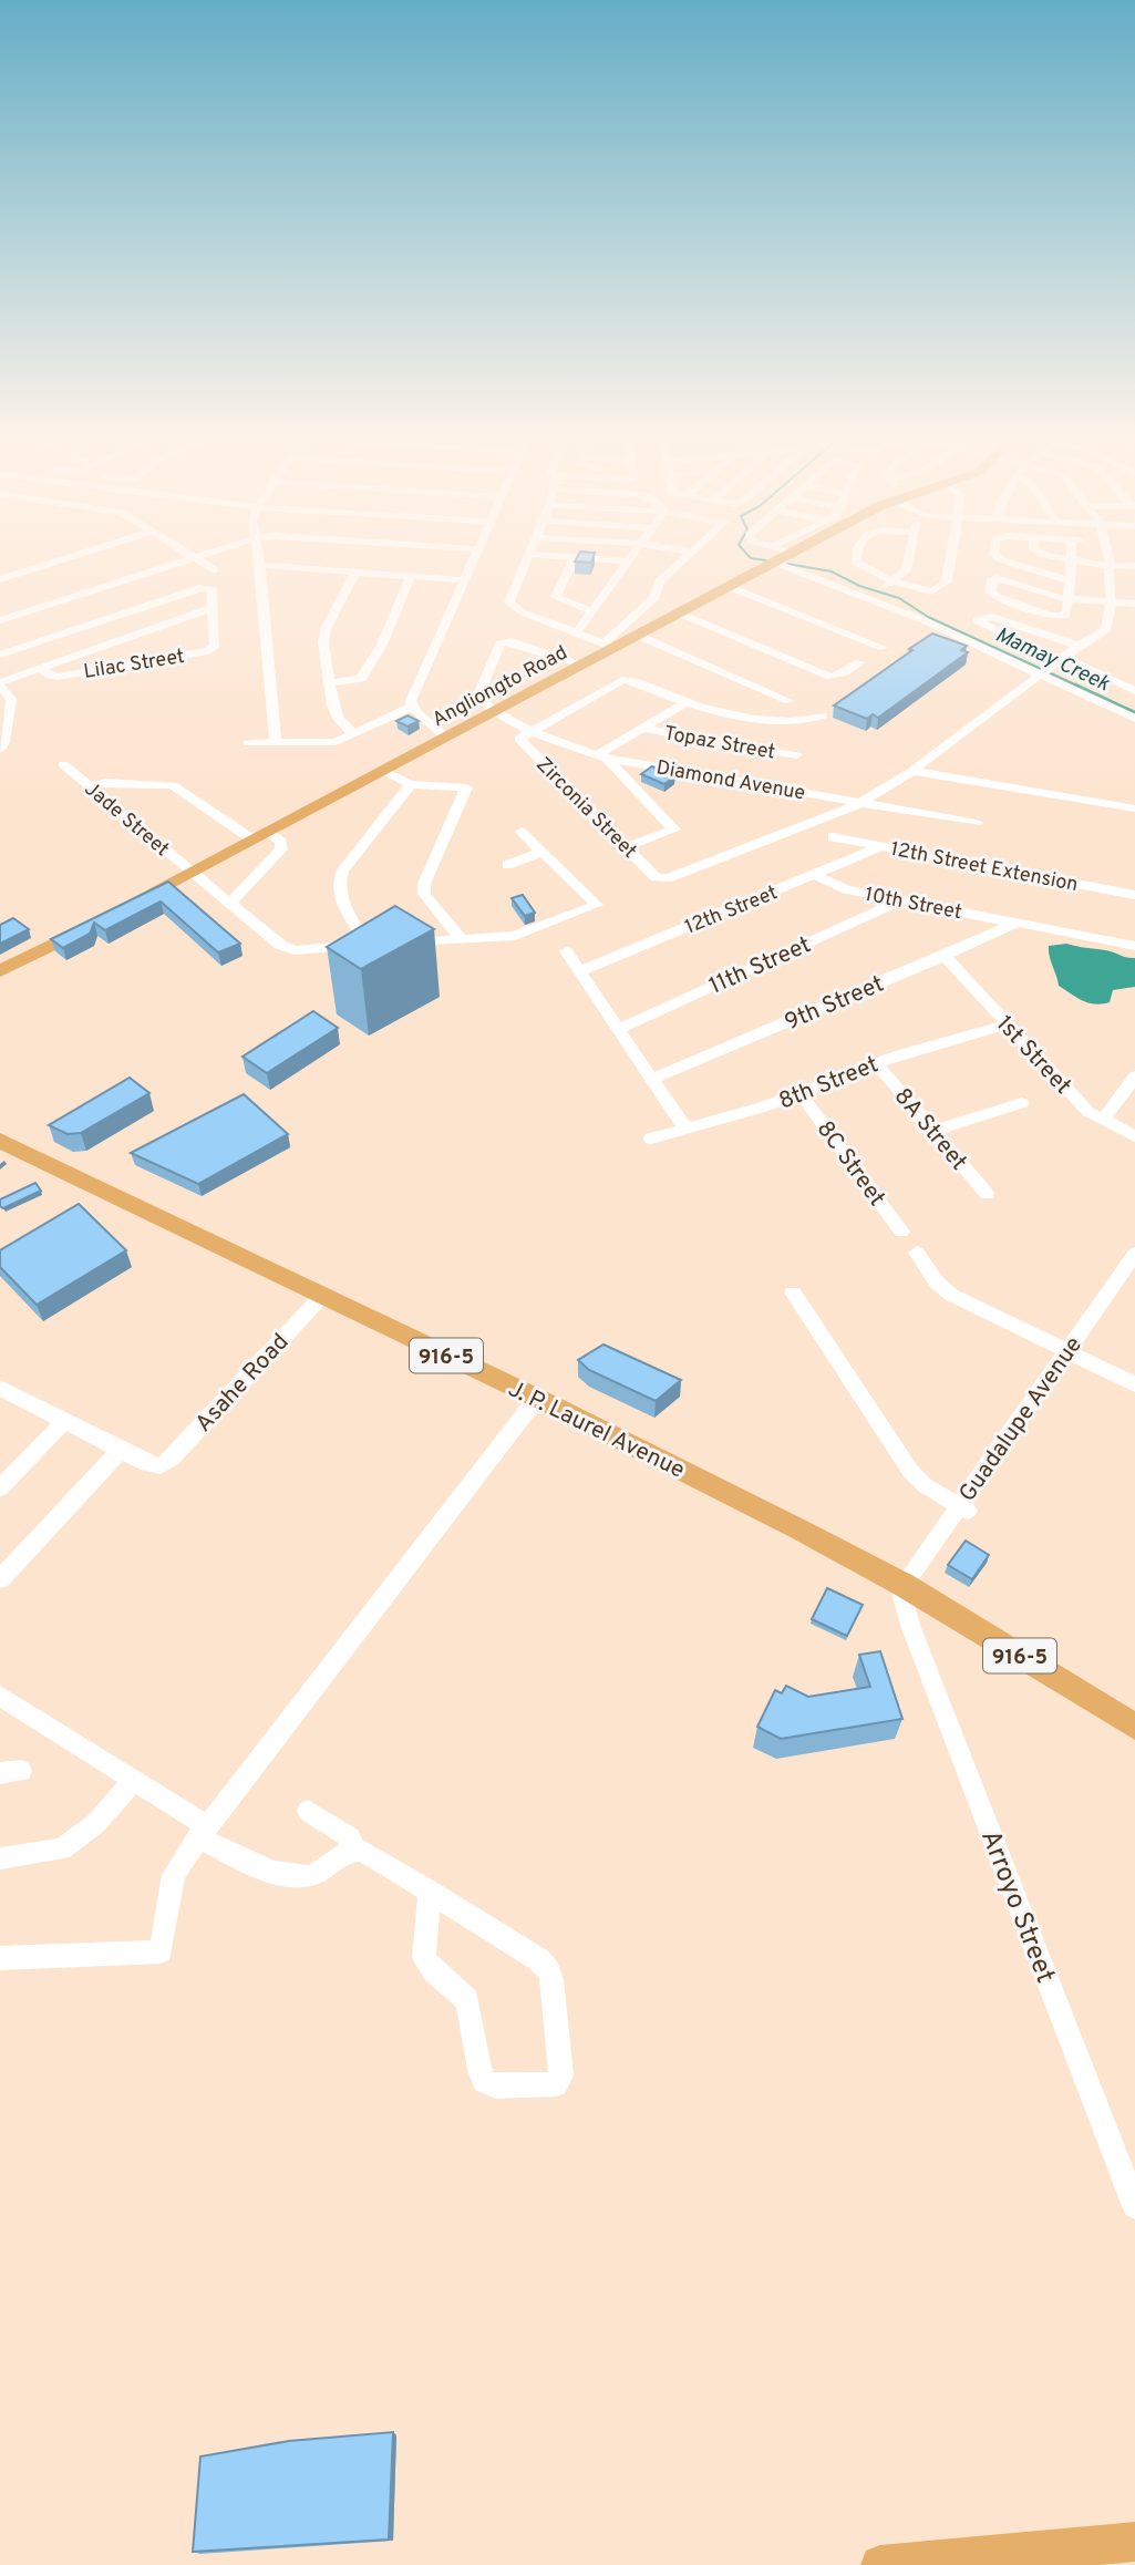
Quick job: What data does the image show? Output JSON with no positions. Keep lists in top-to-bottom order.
{
  "streets": {
    "main road": ["Angliongto Road", "916-5", "J. P. Laurel Avenue"],
    "street": [
      "Lilac Street",
      "Topaz Street",
      "Diamond Avenue",
      "Zirconia Street",
      "Jade Street",
      "12th Street Extension",
      "10th Street",
      "12th Street",
      "11th Street",
      "9th Street",
      "1st Street",
      "8th Street",
      "8A Street",
      "8C Street",
      "Asahe Road",
      "Guadalupe Avenue",
      "Arroyo Street"
    ]
  },
  "crossings": [
    ["Angliongto Road", "Diamond Avenue"],
    ["Angliongto Road", "Jade Street"],
    ["Diamond Avenue", "Zirconia Street"],
    ["12th Street Extension", "12th Street"],
    ["10th Street", "12th Street"],
    ["10th Street", "11th Street"],
    ["10th Street", "9th Street"],
    ["9th Street", "1st Street"],
    ["1st Street", "8th Street"],
    ["8th Street", "8A Street"],
    ["8th Street", "8C Street"],
    ["Asahe Road", "J. P. Laurel Avenue"],
    ["Guadalupe Avenue", "J. P. Laurel Avenue"],
    ["Guadalupe Avenue", "Arroyo Street"],
    ["J. P. Laurel Avenue", "Arroyo Street"]
  ],
  "water": ["Mamay Creek"]
}
